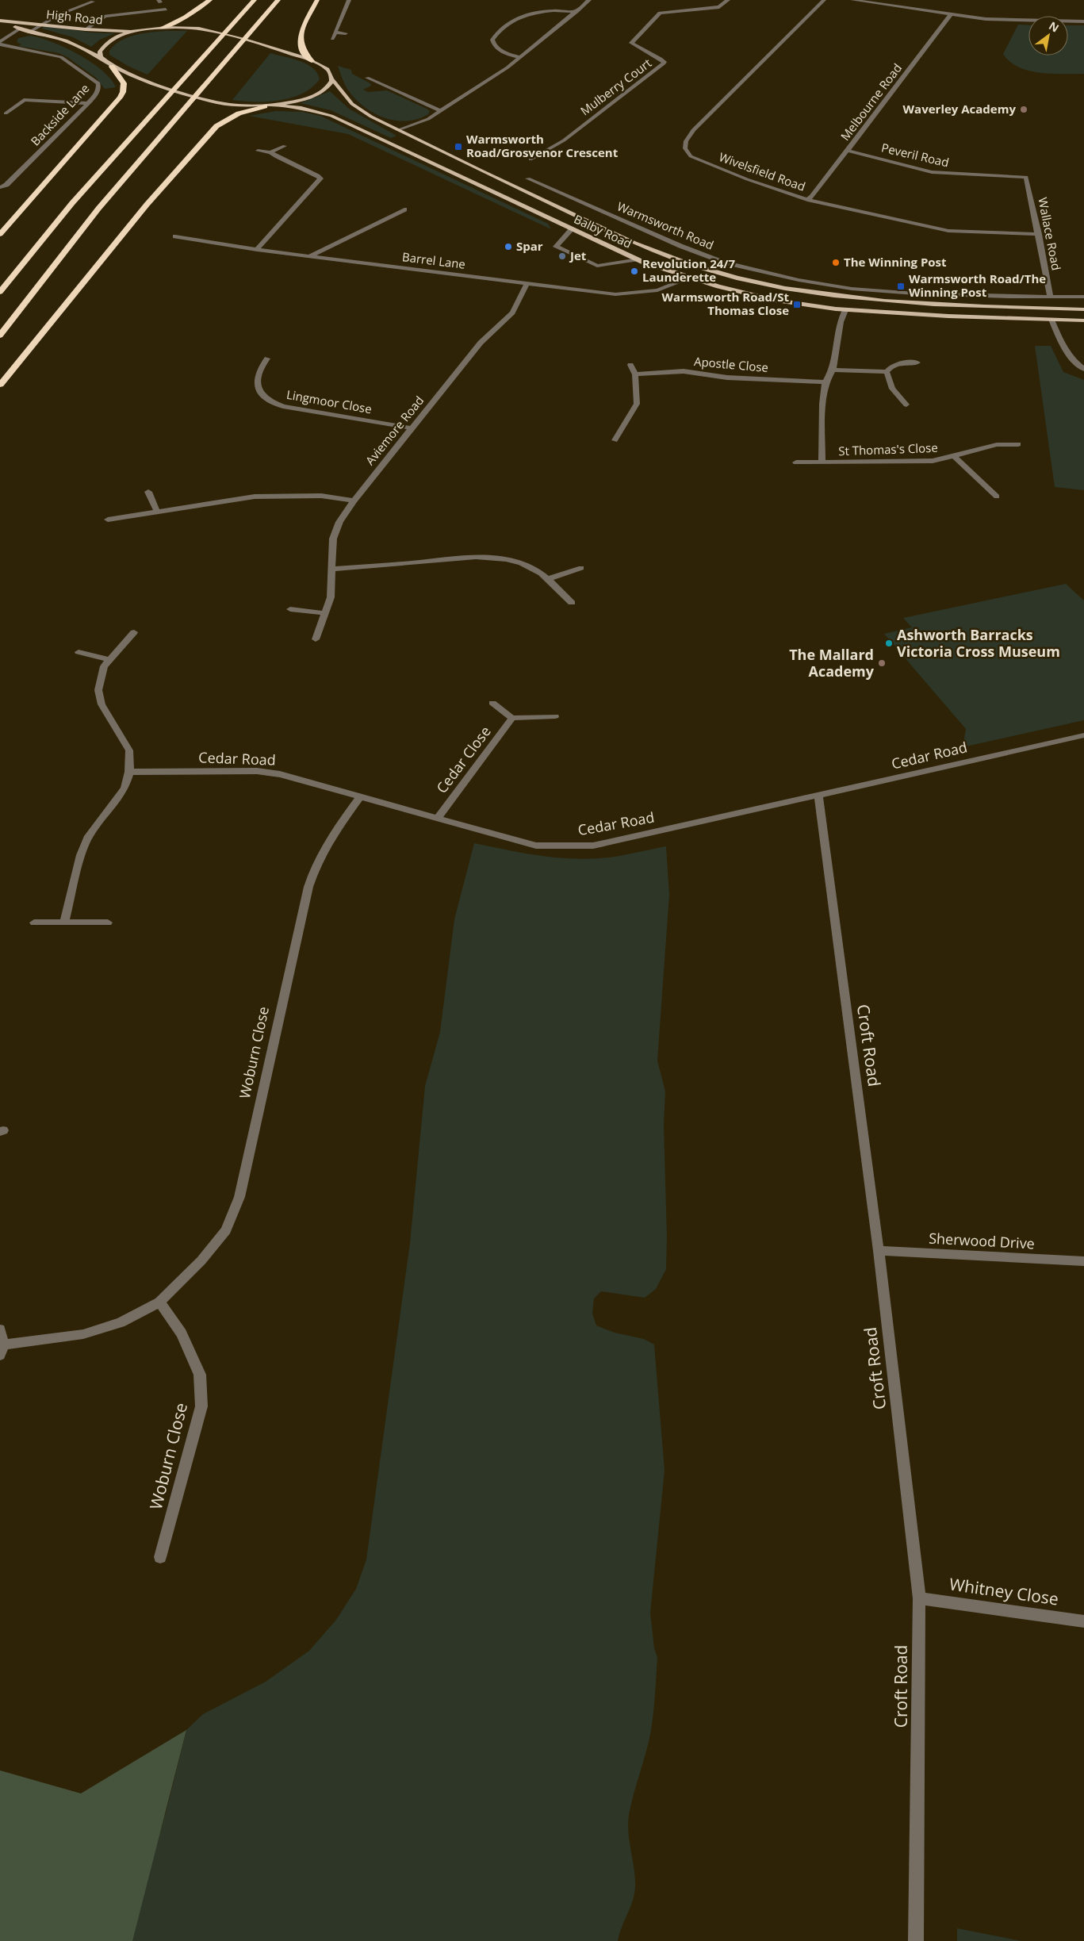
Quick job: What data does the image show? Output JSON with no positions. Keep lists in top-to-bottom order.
{
  "streets": {
    "main road": ["High Road", "Balby Road"],
    "street": [
      "Mulberry Court",
      "Melbourne Road",
      "Backside Lane",
      "Peveril Road",
      "Wivelsfield Road",
      "Warmsworth Road",
      "Wallace Road",
      "Barrel Lane",
      "Apostle Close",
      "Lingmoor Close",
      "Aviemore Road",
      "St Thomas's Close",
      "Cedar Road",
      "Cedar Close",
      "Croft Road",
      "Woburn Close",
      "Sherwood Drive",
      "Whitney Close"
    ]
  },
  "crossings": [
    ["High Road", "Balby Road"],
    ["Melbourne Road", "Peveril Road"],
    ["Melbourne Road", "Wivelsfield Road"],
    ["Peveril Road", "Wallace Road"],
    ["Wivelsfield Road", "Wallace Road"],
    ["Warmsworth Road", "Wallace Road"],
    ["Balby Road", "Barrel Lane"],
    ["Balby Road", "St Thomas's Close"],
    ["Barrel Lane", "Aviemore Road"],
    ["Apostle Close", "St Thomas's Close"],
    ["Lingmoor Close", "Aviemore Road"],
    ["Cedar Road", "Cedar Close"],
    ["Cedar Road", "Croft Road"],
    ["Cedar Road", "Woburn Close"],
    ["Croft Road", "Sherwood Drive"],
    ["Croft Road", "Whitney Close"]
  ],
  "places": {
    "other": [
      "Waverley Academy",
      "Spar",
      "Jet",
      "The Winning Post",
      "Revolution 24/7 Launderette",
      "Ashworth Barracks Victoria Cross Museum",
      "The Mallard Academy"
    ],
    "transit": ["Warmsworth Road/Grosvenor Crescent", "Warmsworth Road/The Winning Post", "Warmsworth Road/St Thomas Close"]
  },
  "north": "top right"
}
